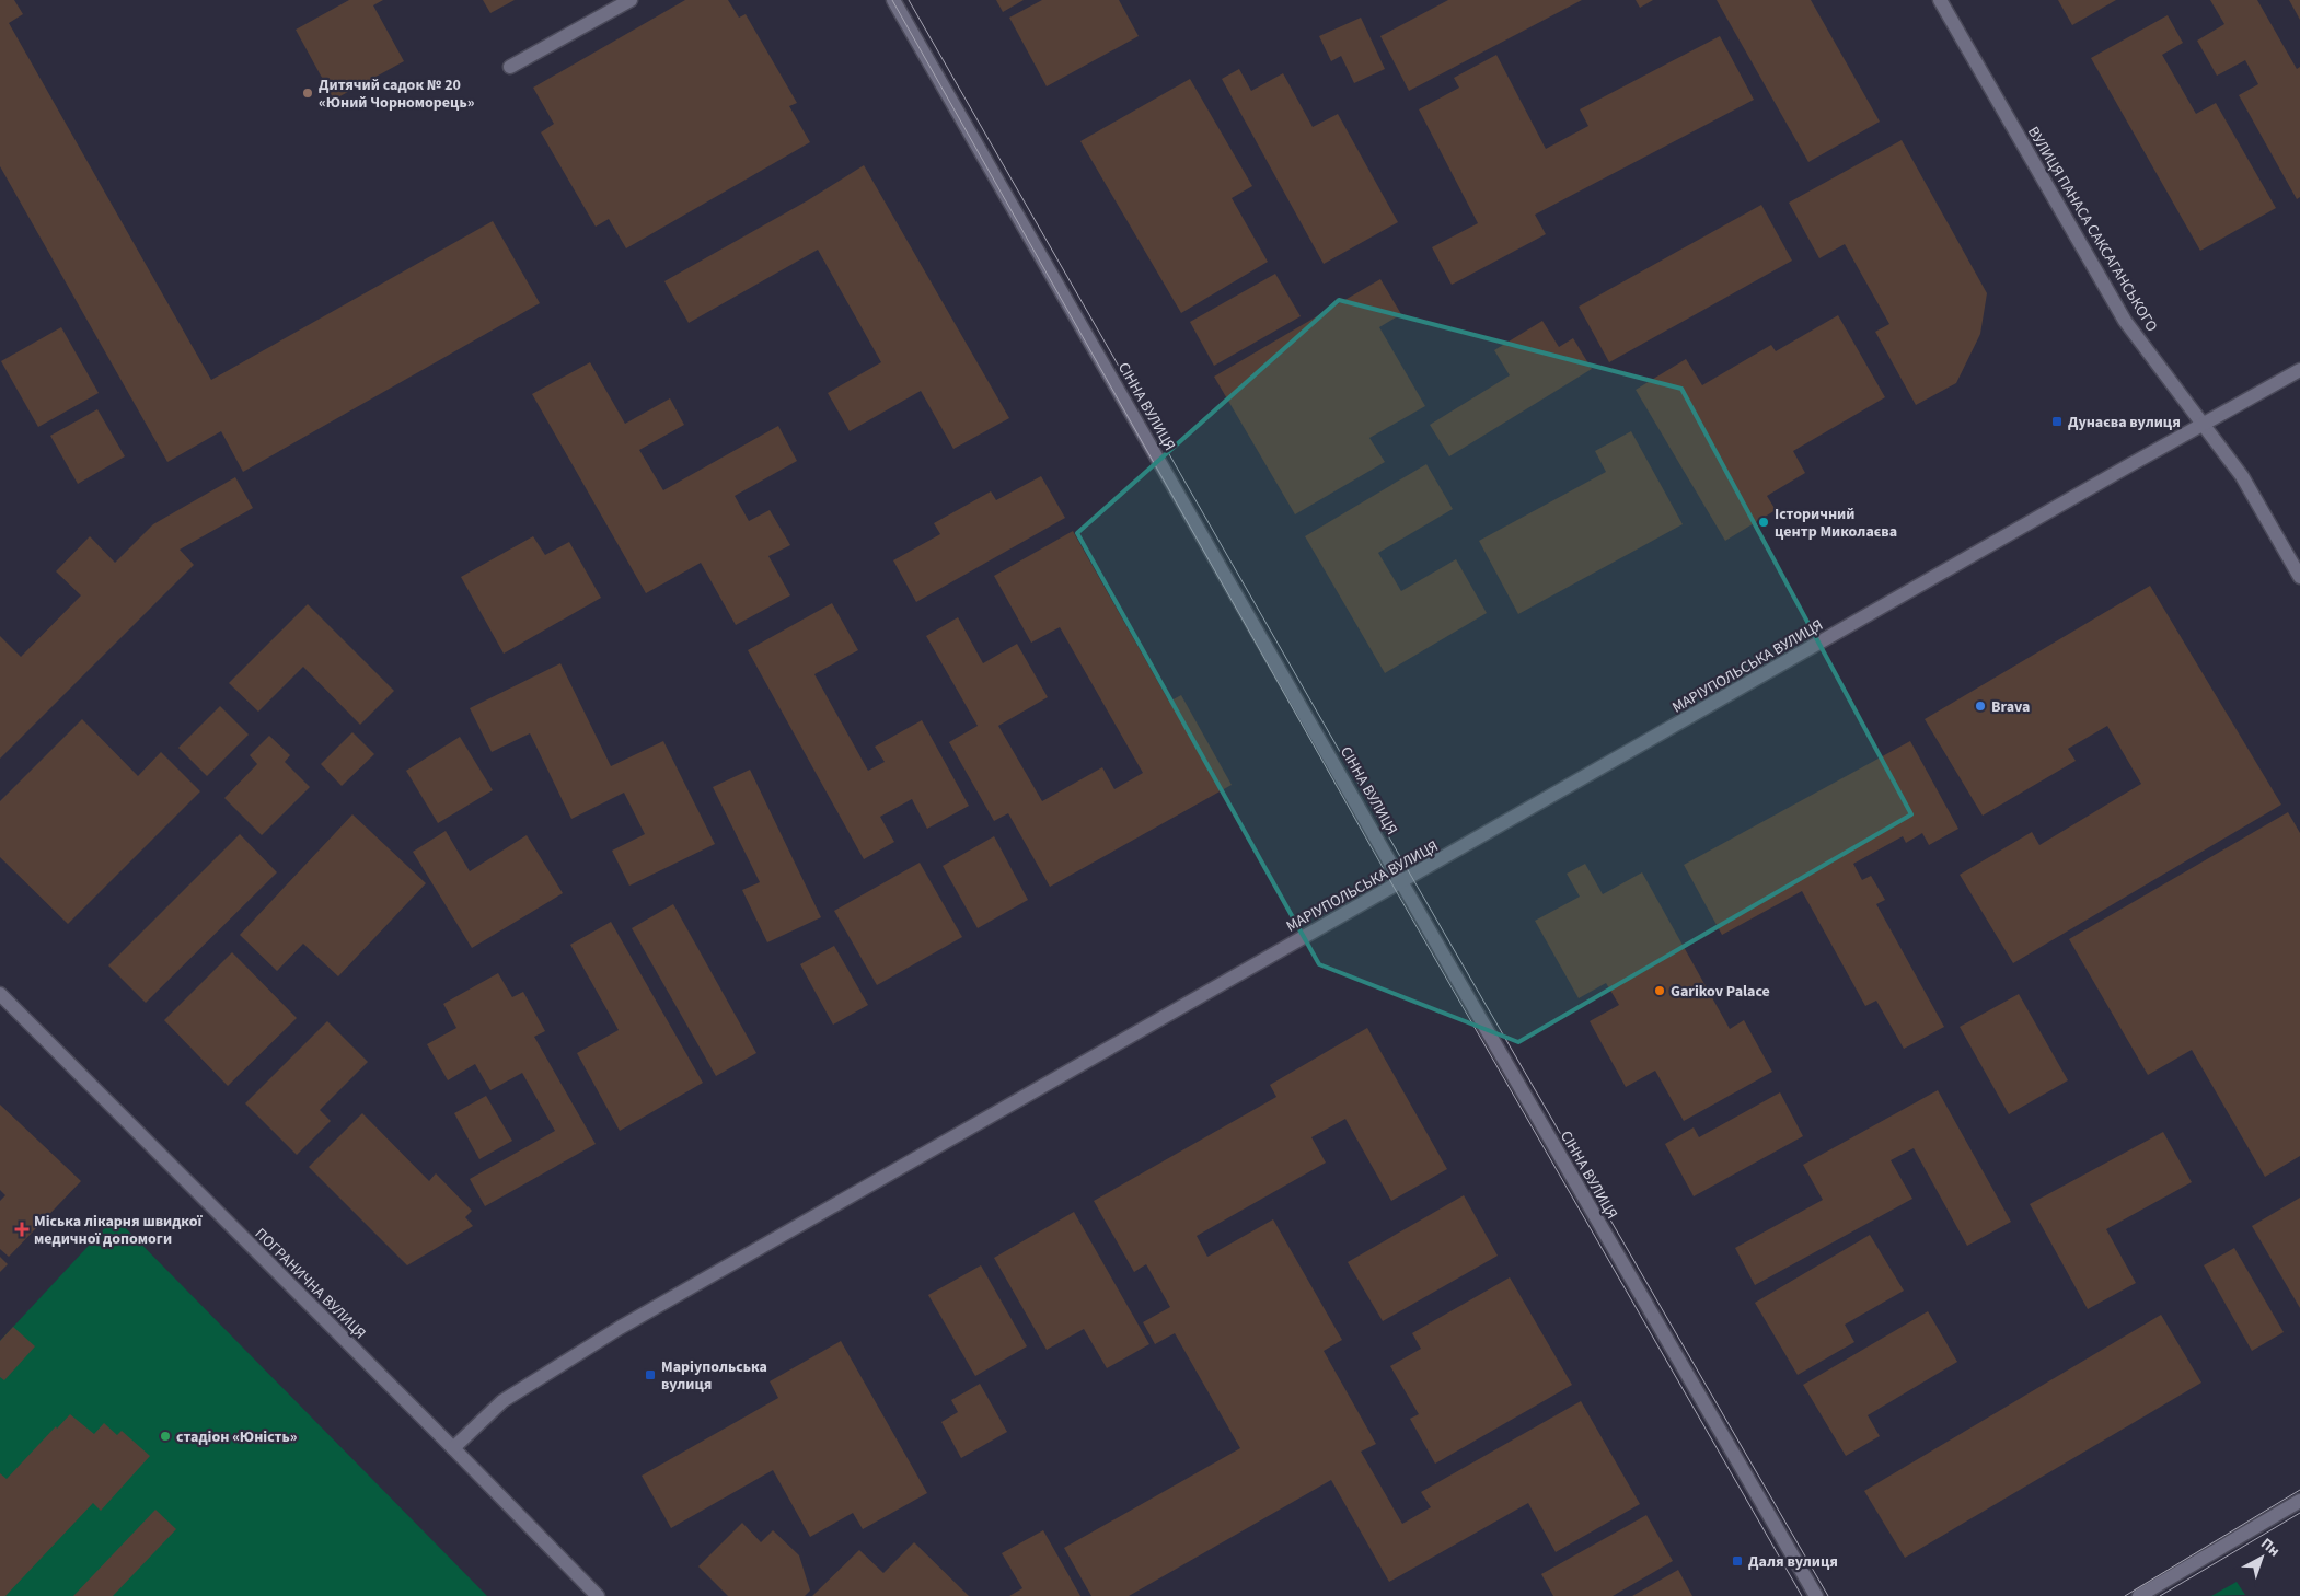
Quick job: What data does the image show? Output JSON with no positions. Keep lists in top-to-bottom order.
{
  "streets": {
    "street": [
      "ВУЛИЦЯ ПАНАСА САКСАГАНСЬКОГО",
      "СІННА ВУЛИЦЯ",
      "МАРІУПОЛЬСЬКА ВУЛИЦЯ",
      "ПОГРАНИЧНА ВУЛИЦЯ"
    ]
  },
  "crossings": [
    ["ВУЛИЦЯ ПАНАСА САКСАГАНСЬКОГО", "МАРІУПОЛЬСЬКА ВУЛИЦЯ"],
    ["СІННА ВУЛИЦЯ", "МАРІУПОЛЬСЬКА ВУЛИЦЯ"],
    ["МАРІУПОЛЬСЬКА ВУЛИЦЯ", "ПОГРАНИЧНА ВУЛИЦЯ"]
  ],
  "places": {
    "other": [
      "Дитячий садок № 20 «Юний Чорноморець»",
      "Історичний центр Миколаєва",
      "Brava",
      "Garikov Palace",
      "стадіон «Юність»"
    ],
    "transit": ["Дунаєва вулиця", "Маріупольська вулиця", "Даля вулиця"],
    "health": ["Міська лікарня швидкої медичної допомоги"]
  },
  "north": "top right"
}
